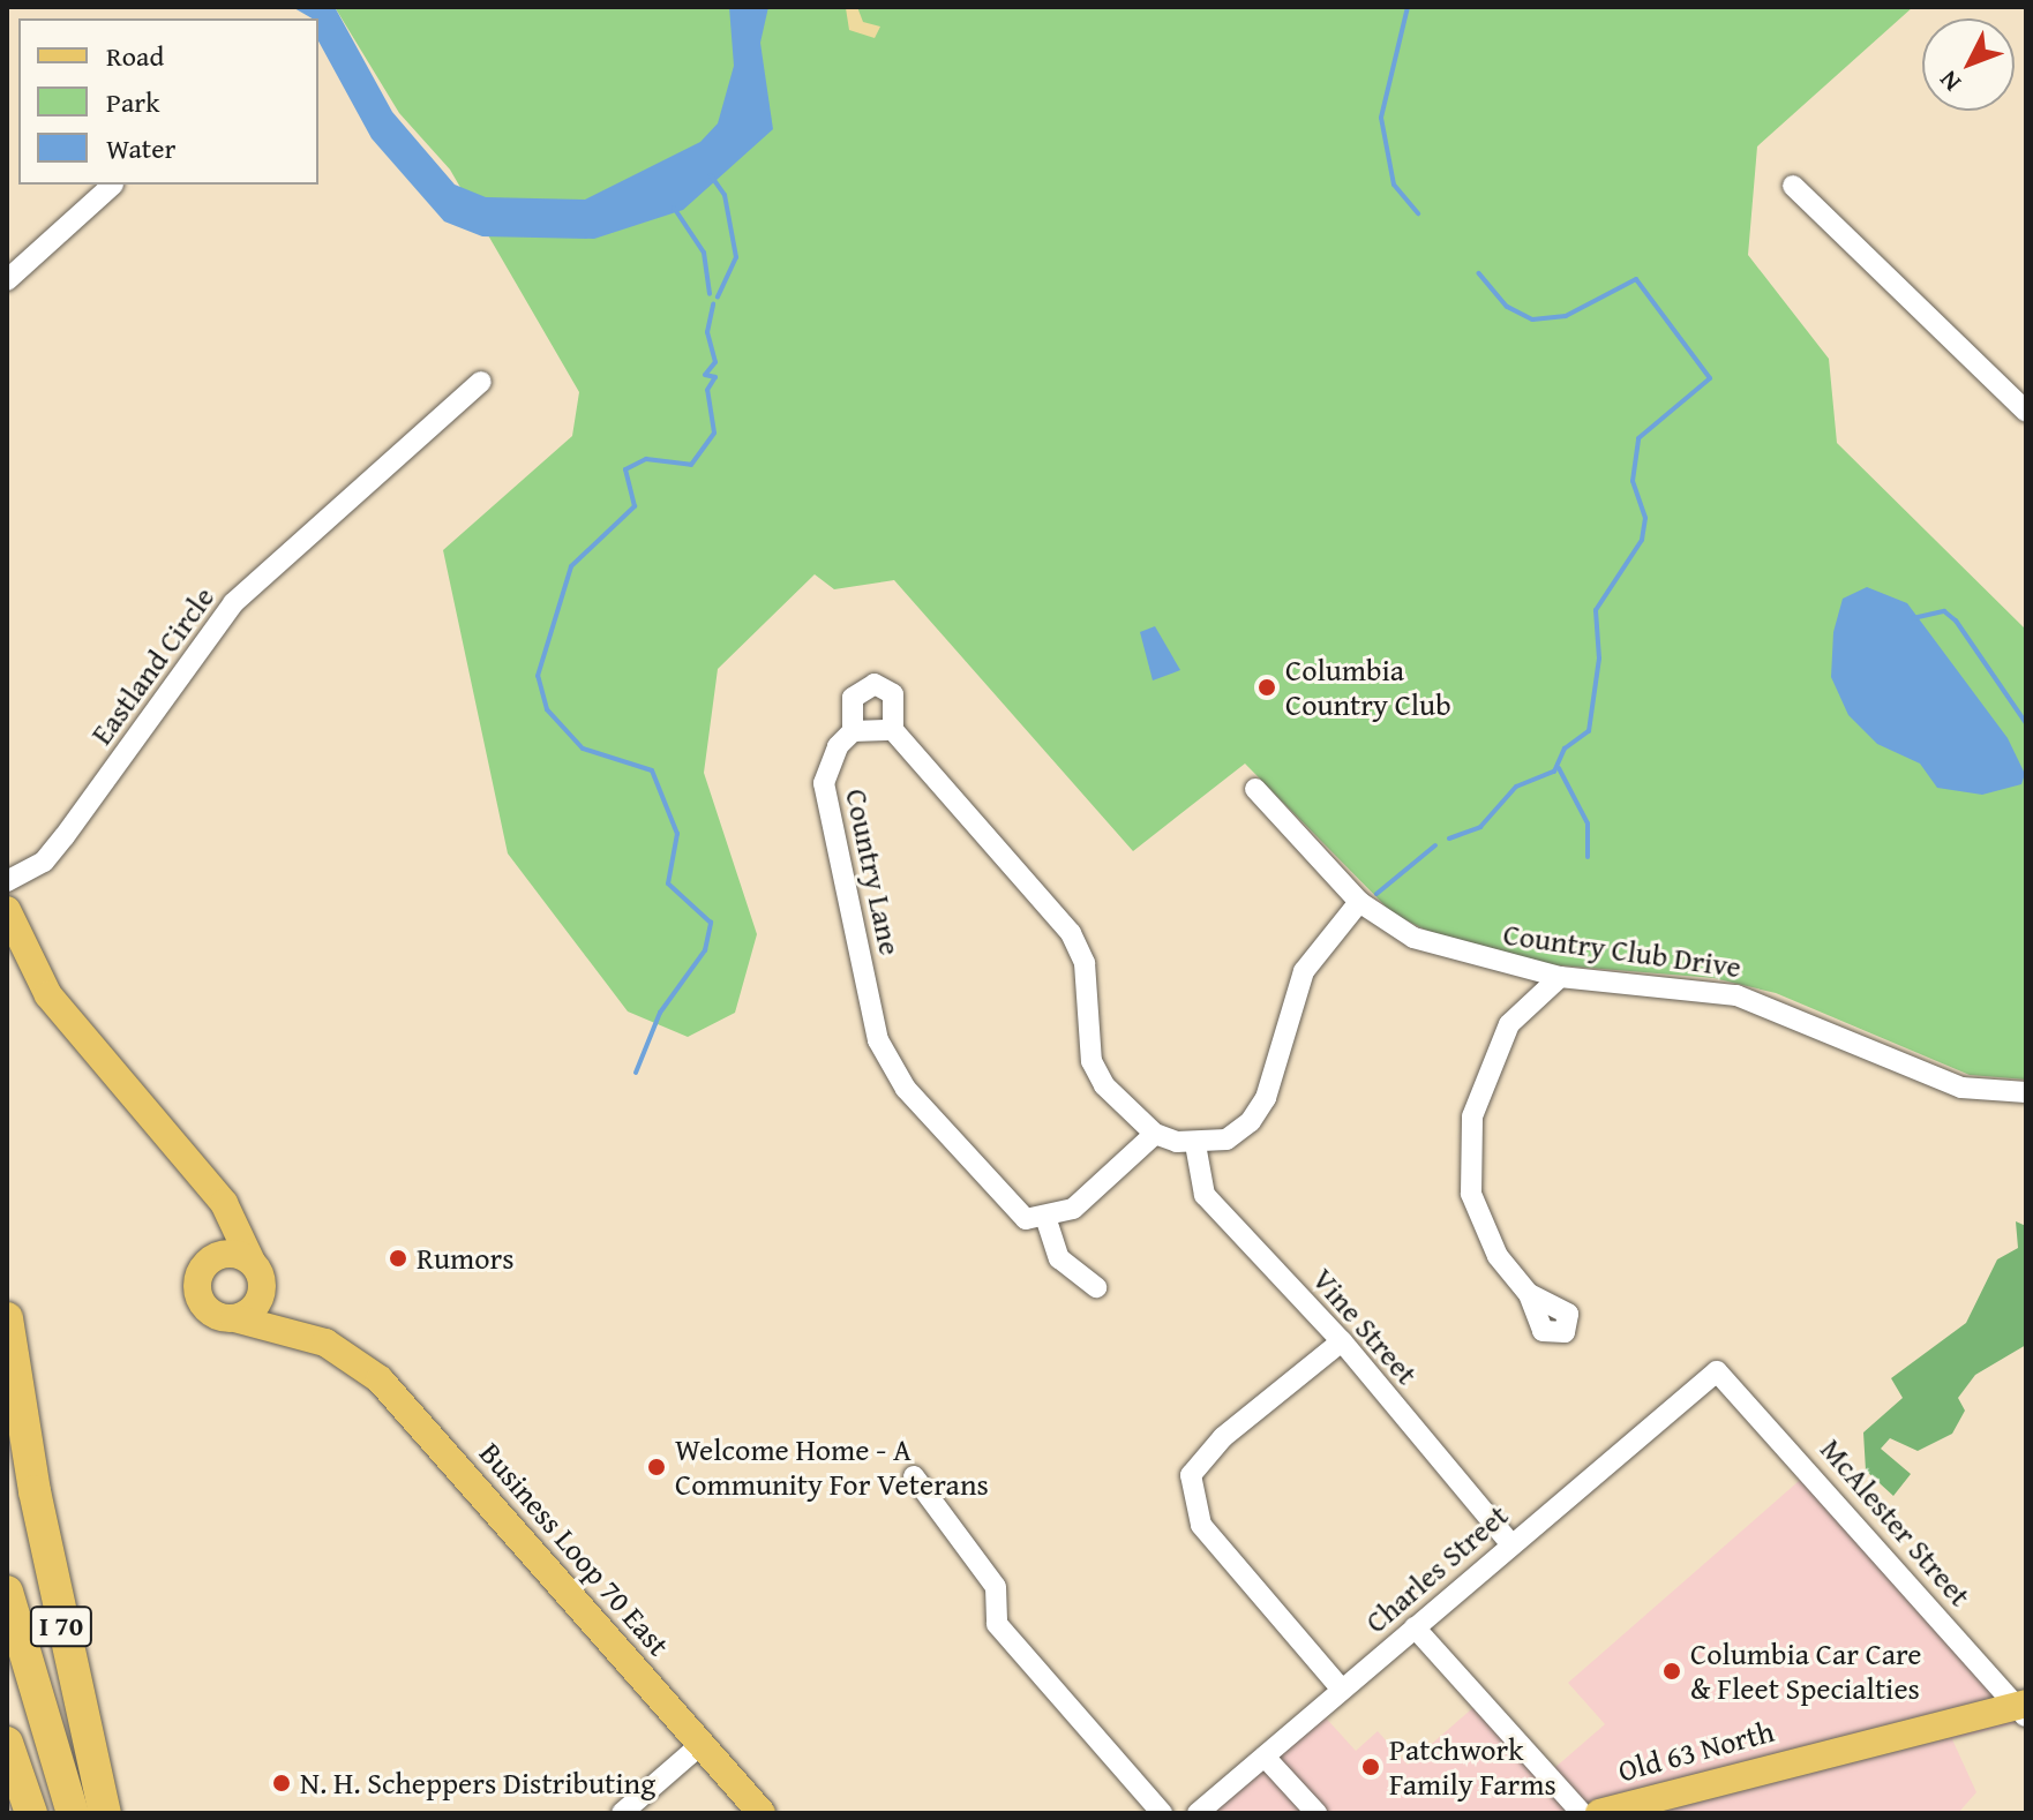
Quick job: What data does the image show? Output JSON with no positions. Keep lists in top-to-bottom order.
{
  "streets": {
    "highway": ["I 70"],
    "main road": ["Business Loop 70 East", "Old 63 North"],
    "street": [
      "Eastland Circle",
      "Country Lane",
      "Country Club Drive",
      "Vine Street",
      "McAlester Street",
      "Charles Street"
    ]
  },
  "crossings": [
    ["Vine Street", "Charles Street"],
    ["McAlester Street", "Charles Street"],
    ["McAlester Street", "Old 63 North"]
  ],
  "places": [
    "Columbia Country Club",
    "Rumors",
    "Welcome Home - A Community For Veterans",
    "Columbia Car Care & Fleet Specialties",
    "Patchwork Family Farms",
    "N. H. Scheppers Distributing"
  ],
  "legend": ["Road", "Park", "Water"],
  "north": "bottom left"
}
